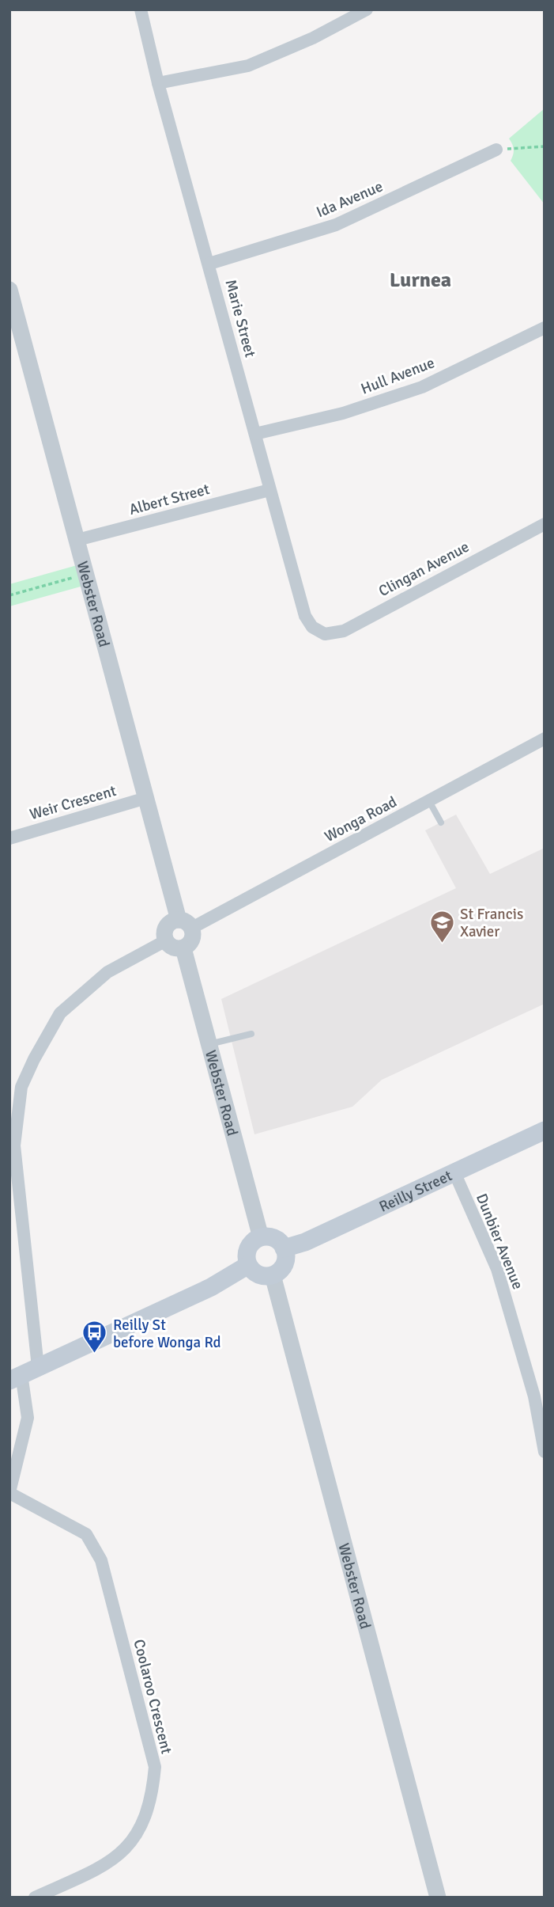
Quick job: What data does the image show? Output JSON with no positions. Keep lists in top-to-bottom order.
{
  "streets": {
    "main road": ["Reilly Street"],
    "street": [
      "Ida Avenue",
      "Marie Street",
      "Hull Avenue",
      "Albert Street",
      "Clingan Avenue",
      "Webster Road",
      "Weir Crescent",
      "Wonga Road",
      "Dunbier Avenue",
      "Coolaroo Crescent"
    ]
  },
  "crossings": [
    ["Ida Avenue", "Marie Street"],
    ["Marie Street", "Hull Avenue"],
    ["Marie Street", "Albert Street"],
    ["Marie Street", "Clingan Avenue"],
    ["Albert Street", "Webster Road"],
    ["Webster Road", "Weir Crescent"],
    ["Webster Road", "Wonga Road"],
    ["Webster Road", "Reilly Street"],
    ["Reilly Street", "Dunbier Avenue"]
  ],
  "districts": ["Lurnea"],
  "places": {
    "school or university": ["St Francis Xavier"],
    "bus stop": ["Reilly St before Wonga Rd"]
  }
}
